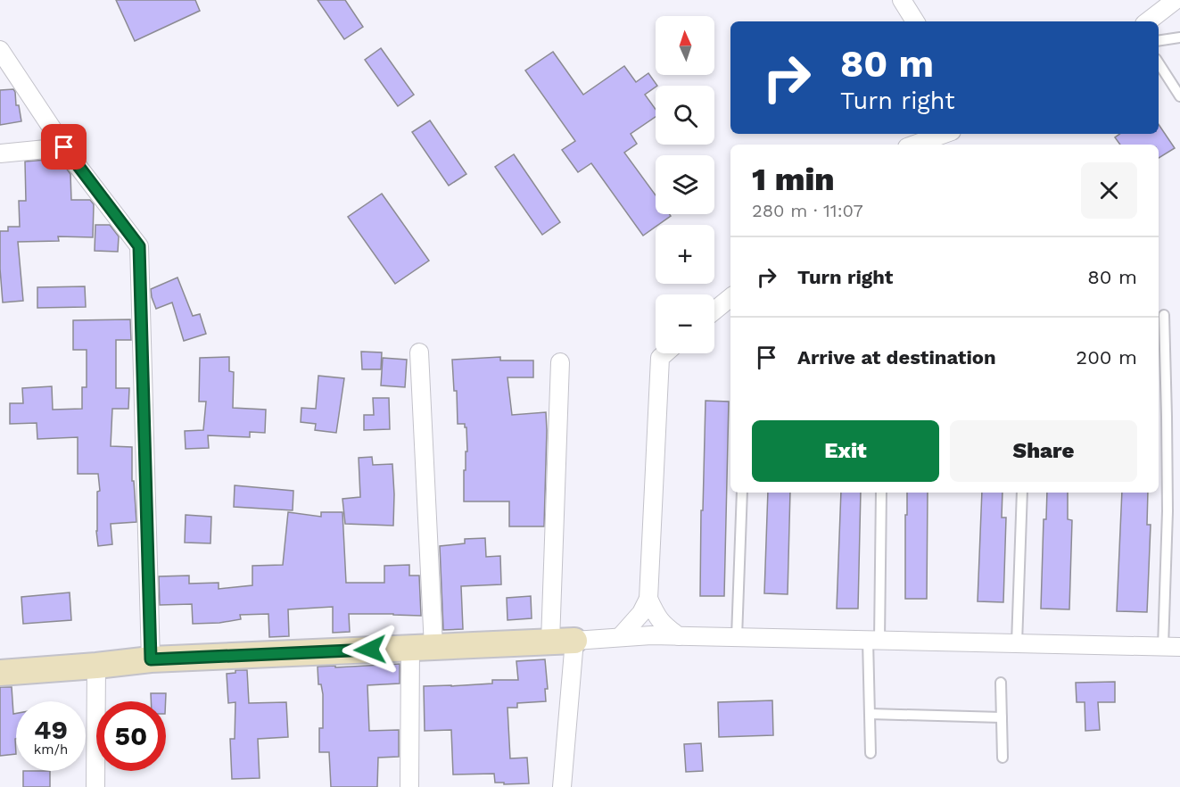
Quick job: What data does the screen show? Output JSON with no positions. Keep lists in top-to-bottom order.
{
  "north": "top",
  "page": {
    "map_buttons": ["+", "−"],
    "turn": ["80 m", "Turn right"],
    "heading": ["1 min", "280 m · 11:07"],
    "list": [
      {
        "name": "Turn right",
        "value": "80 m"
      },
      {
        "name": "Arrive at destination",
        "value": "200 m"
      }
    ],
    "buttons": ["Exit", "Share"],
    "speed": "49 km/h",
    "limit": "50"
  }
}
